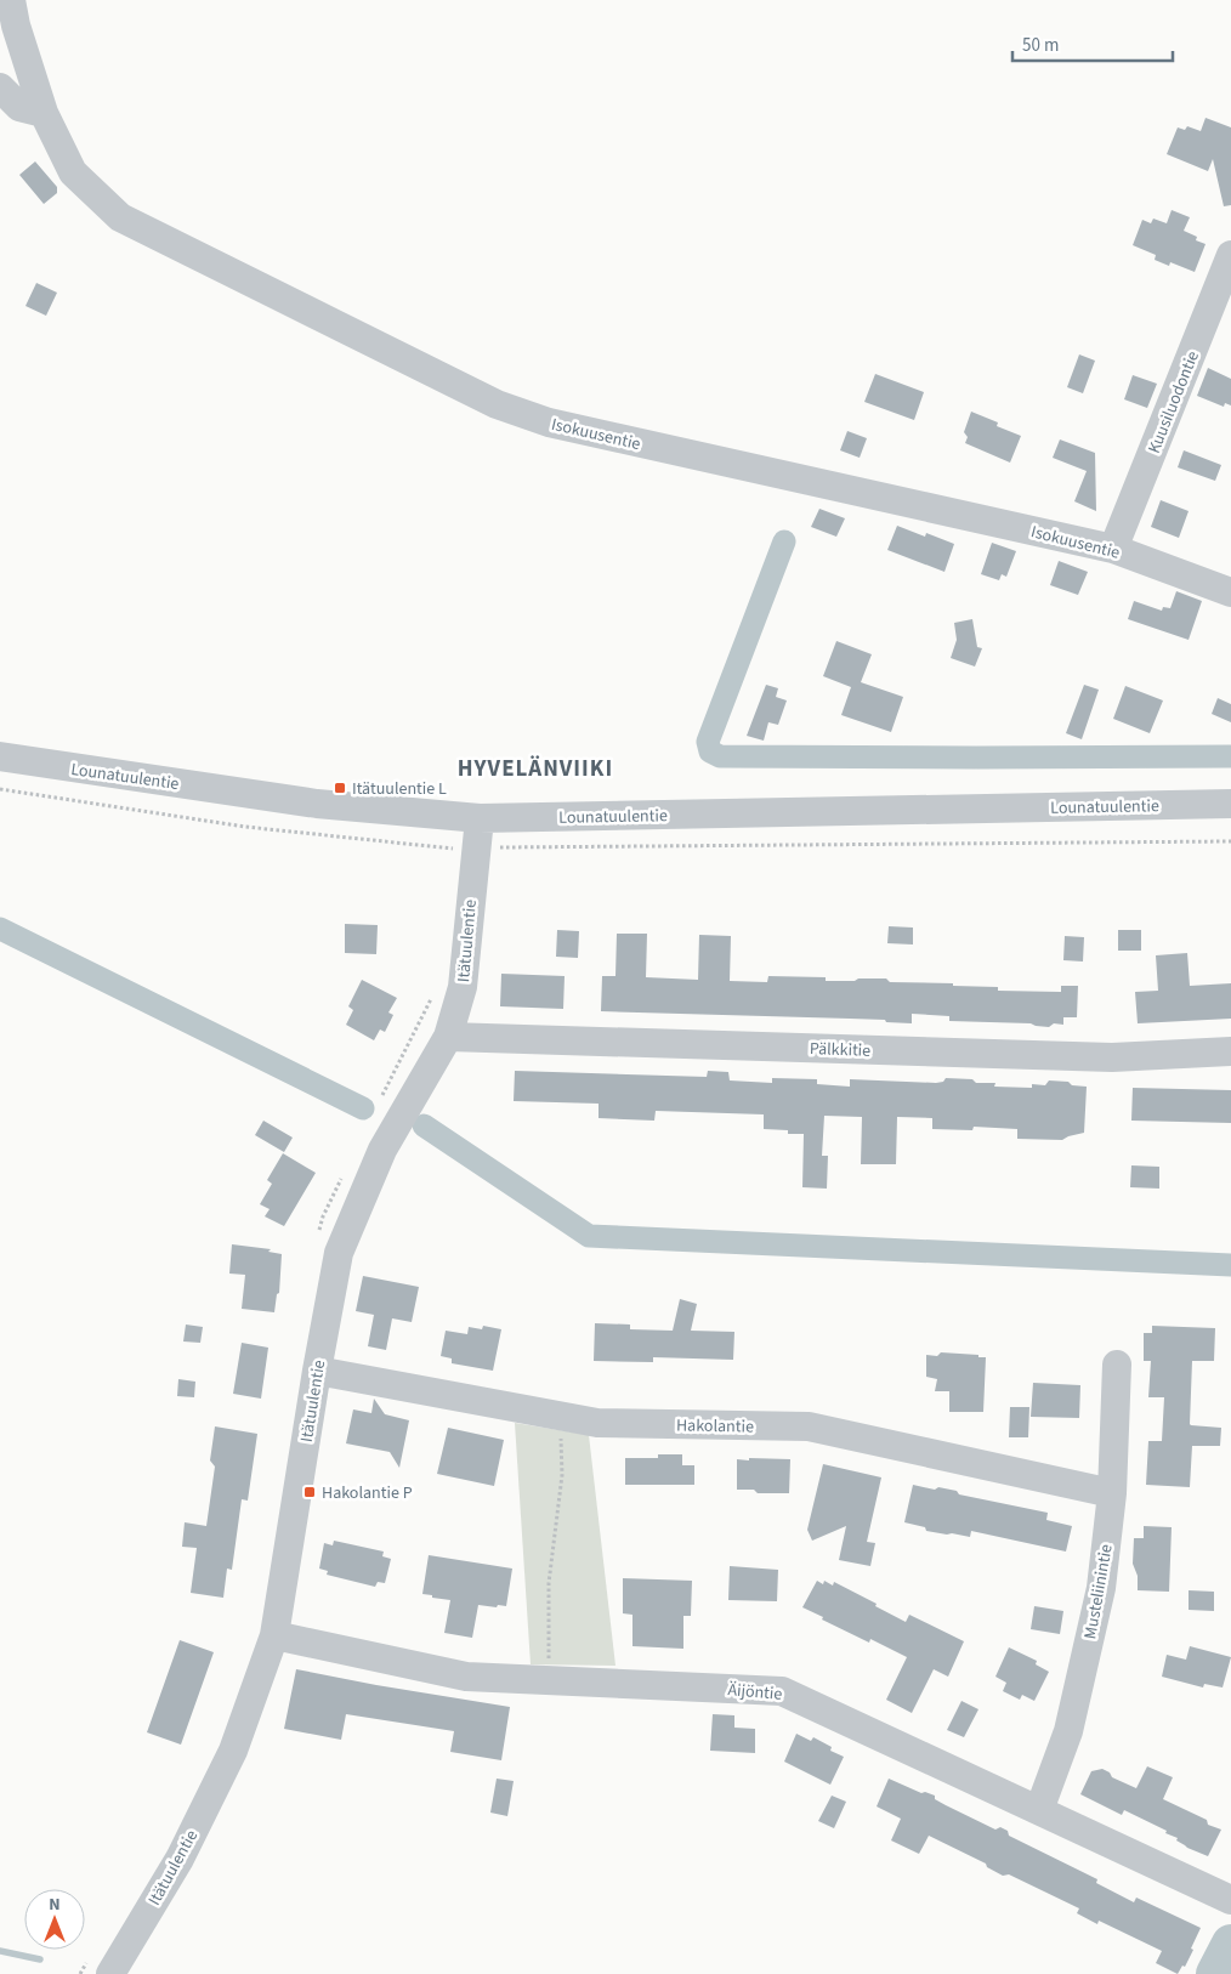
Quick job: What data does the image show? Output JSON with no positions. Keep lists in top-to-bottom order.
{
  "streets": {
    "street": [
      "Kuusiluodontie",
      "Isokuusentie",
      "Lounatuulentie",
      "Itätuulentie",
      "Pälkkitie",
      "Hakolantie",
      "Musteliinintie",
      "Äijöntie"
    ]
  },
  "crossings": [
    ["Kuusiluodontie", "Isokuusentie"],
    ["Lounatuulentie", "Itätuulentie"],
    ["Itätuulentie", "Pälkkitie"],
    ["Itätuulentie", "Hakolantie"],
    ["Itätuulentie", "Äijöntie"],
    ["Hakolantie", "Musteliinintie"],
    ["Musteliinintie", "Äijöntie"]
  ],
  "districts": ["HYVELÄNVIIKI"],
  "places": {
    "transit": ["Itätuulentie L", "Hakolantie P"]
  },
  "scale_bar": "50 m",
  "north": "top"
}
